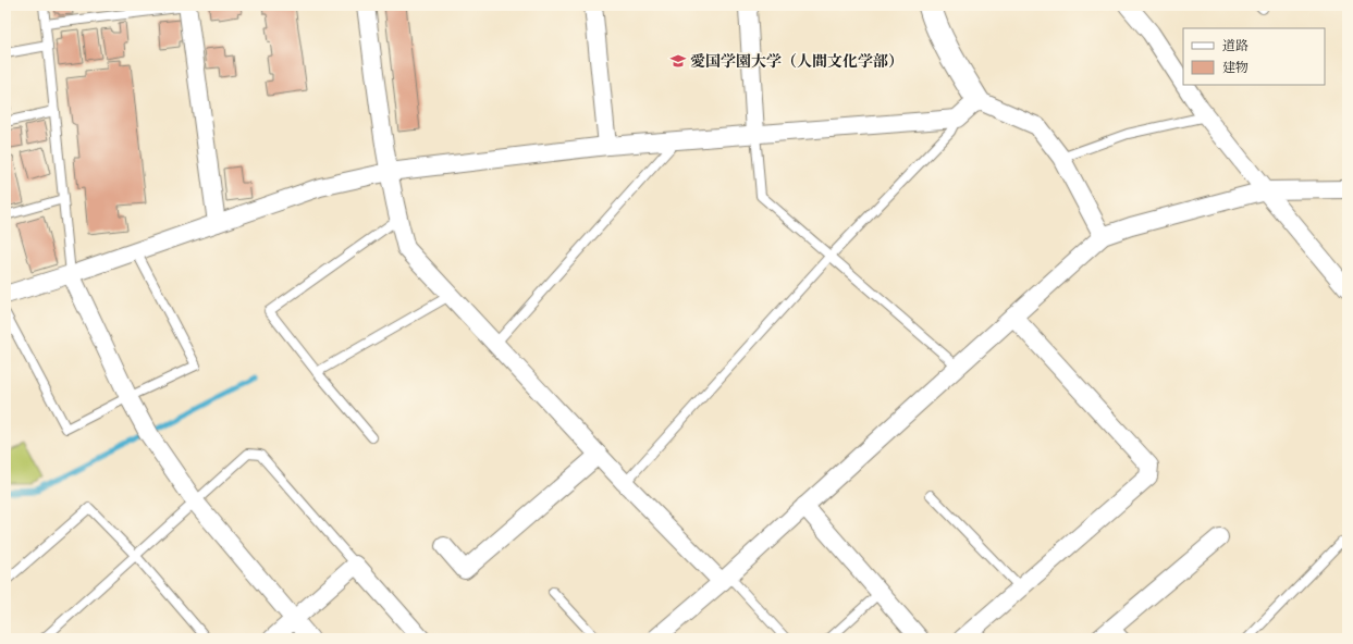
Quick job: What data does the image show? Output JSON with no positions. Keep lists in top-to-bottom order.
{
  "places": {
    "school or university": ["愛国学園大学（人間文化学部）"]
  },
  "legend": ["道路", "建物"]
}
